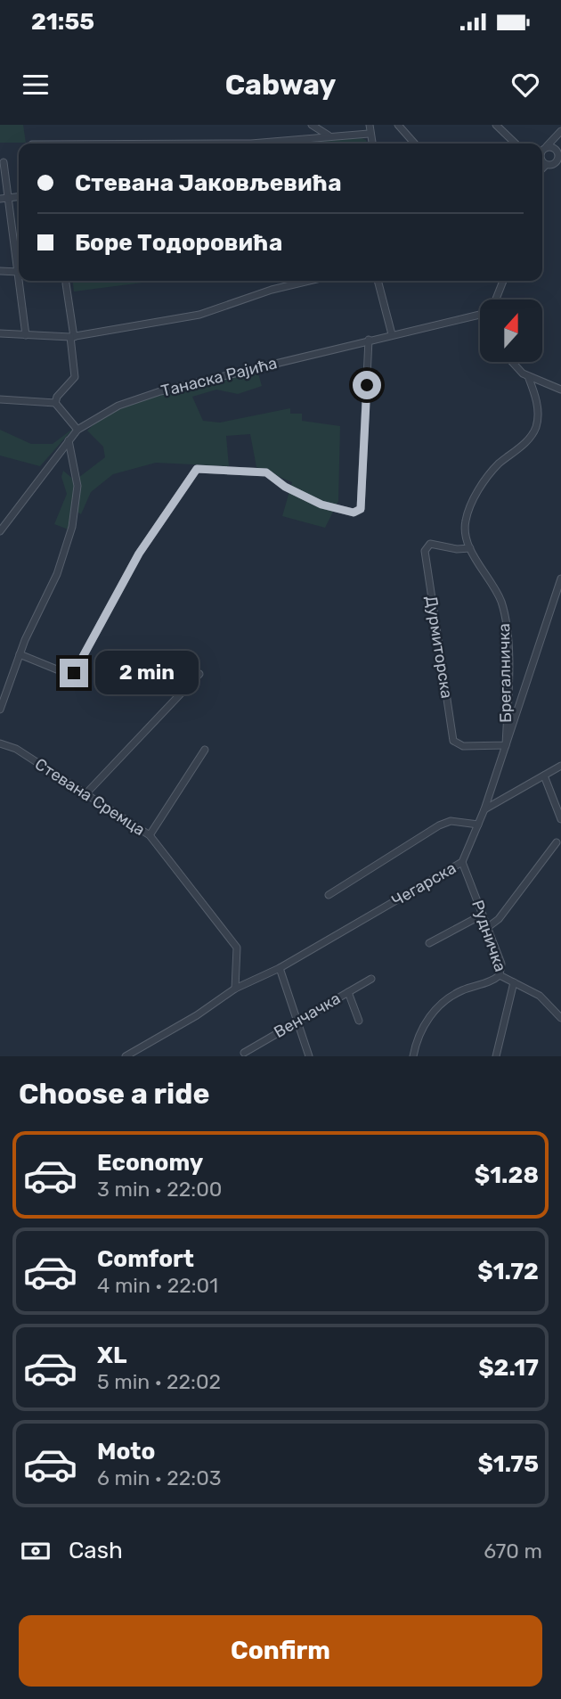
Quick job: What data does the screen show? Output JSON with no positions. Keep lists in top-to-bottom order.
{
  "streets": {
    "street": [
      "Танаска Рајића",
      "Дурмиторска",
      "Брегалничка",
      "Стевана Сремца",
      "Чегарска",
      "Рудничка",
      "Венчачка"
    ]
  },
  "crossings": [
    ["Дурмиторска", "Брегалничка"],
    ["Дурмиторска", "Чегарска"],
    ["Брегалничка", "Чегарска"],
    ["Стевана Сремца", "Чегарска"],
    ["Чегарска", "Рудничка"]
  ],
  "north": "top",
  "page": {
    "status": "21:55",
    "header": "Cabway",
    "banner": ["Стевана Јаковљевића", "Боре Тодоровића"],
    "bubble": "2 min",
    "heading": "Choose a ride",
    "list": [
      {
        "name": "Economy",
        "note": "3 min · 22:00",
        "value": "$1.28"
      },
      {
        "name": "Comfort",
        "note": "4 min · 22:01",
        "value": "$1.72"
      },
      {
        "name": "XL",
        "note": "5 min · 22:02",
        "value": "$2.17"
      },
      {
        "name": "Moto",
        "note": "6 min · 22:03",
        "value": "$1.75"
      }
    ],
    "pay": ["Cash", "670 m"],
    "buttons": "Confirm"
  }
}
